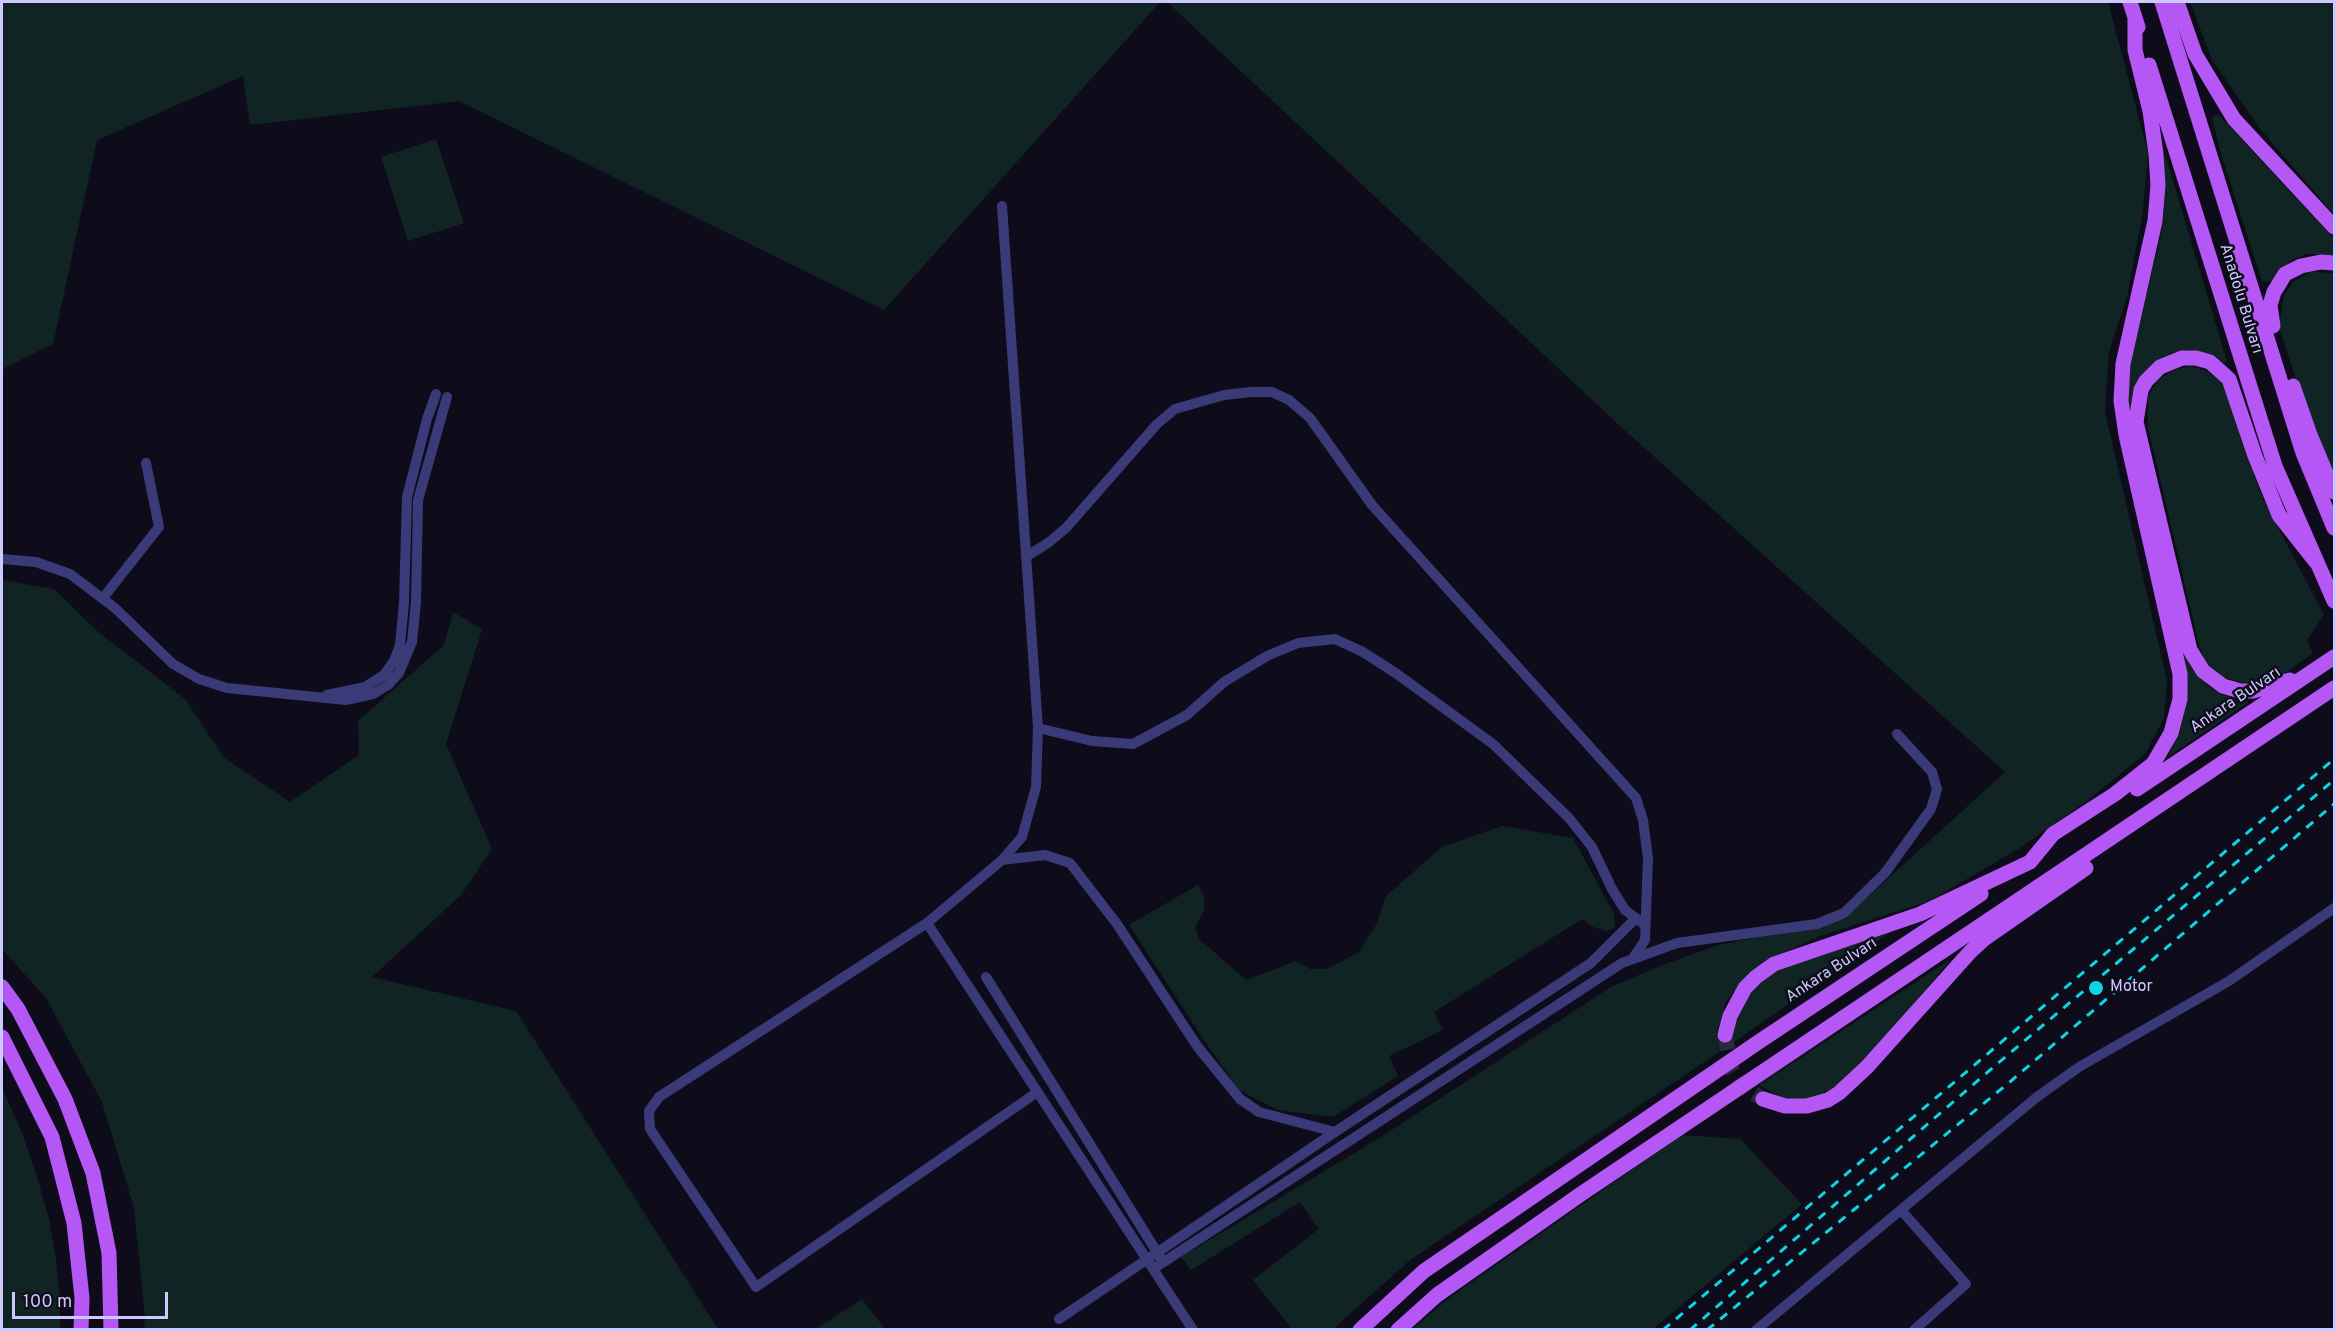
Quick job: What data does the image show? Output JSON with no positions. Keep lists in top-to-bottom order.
{
  "streets": {
    "main road": ["Anadolu Bulvarı", "Ankara Bulvarı"]
  },
  "places": ["Motor"],
  "scale_bar": "100 m"
}
